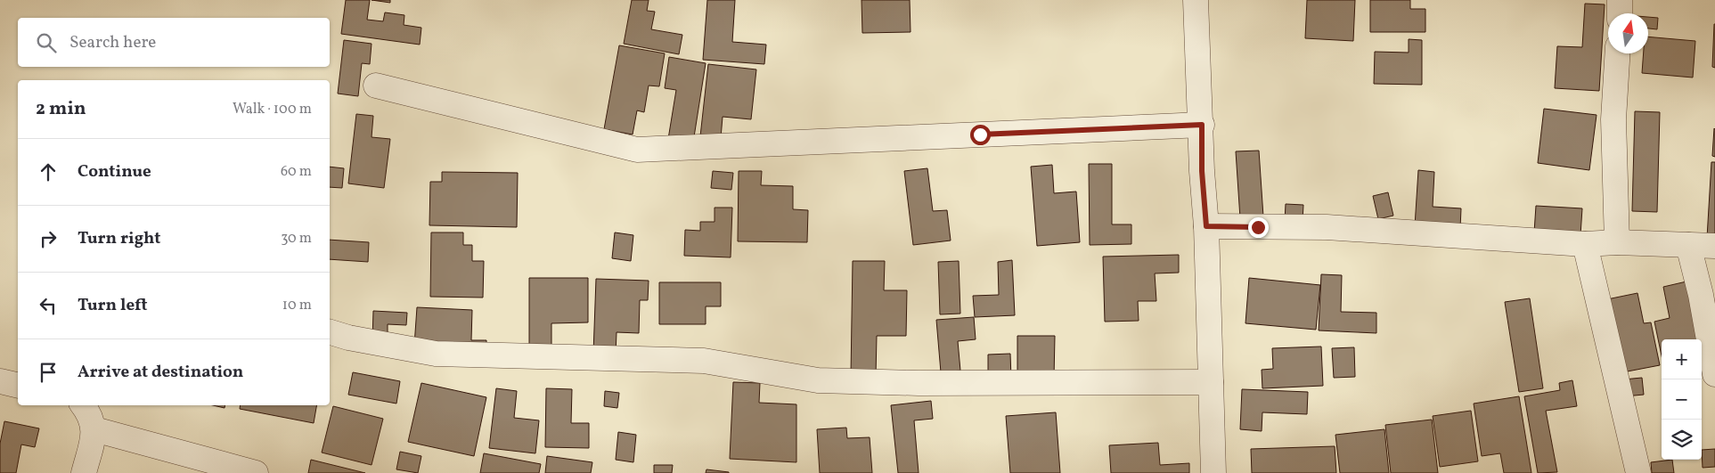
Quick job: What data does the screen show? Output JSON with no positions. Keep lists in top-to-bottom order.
{
  "north": "top",
  "page": {
    "search": "Search here",
    "heading": ["2 min", "Walk · 100 m"],
    "list": [
      ["Continue", "60 m"],
      ["Turn right", "30 m"],
      ["Turn left", "10 m"],
      "Arrive at destination"
    ],
    "map_buttons": ["+", "−"]
  }
}
